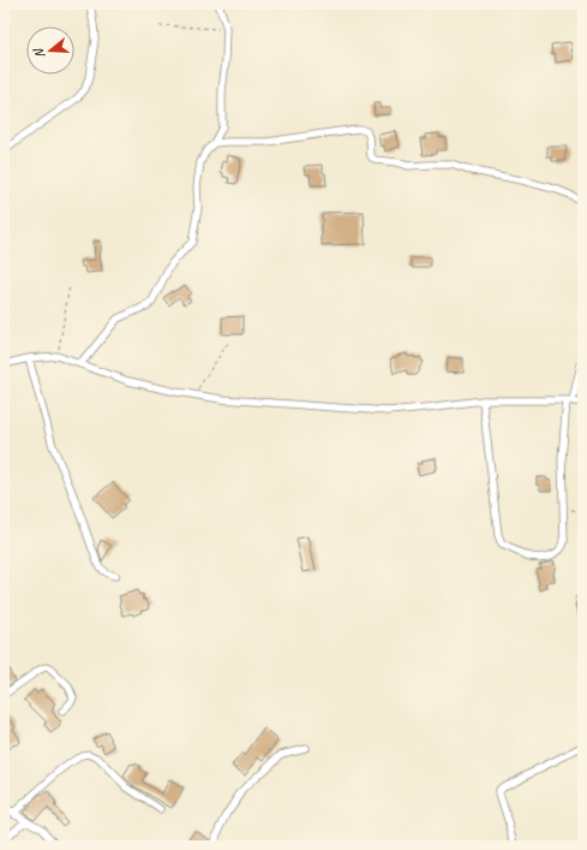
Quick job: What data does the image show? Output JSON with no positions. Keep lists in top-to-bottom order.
{
  "north": "left"
}
